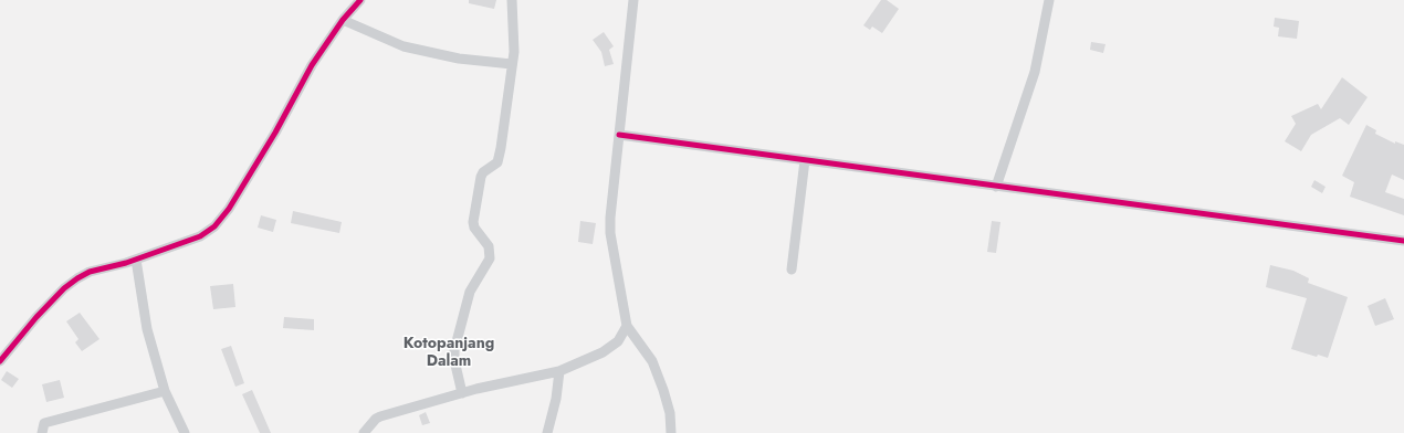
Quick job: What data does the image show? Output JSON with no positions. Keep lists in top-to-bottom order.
{
  "districts": ["Kotopanjang Dalam"]
}
